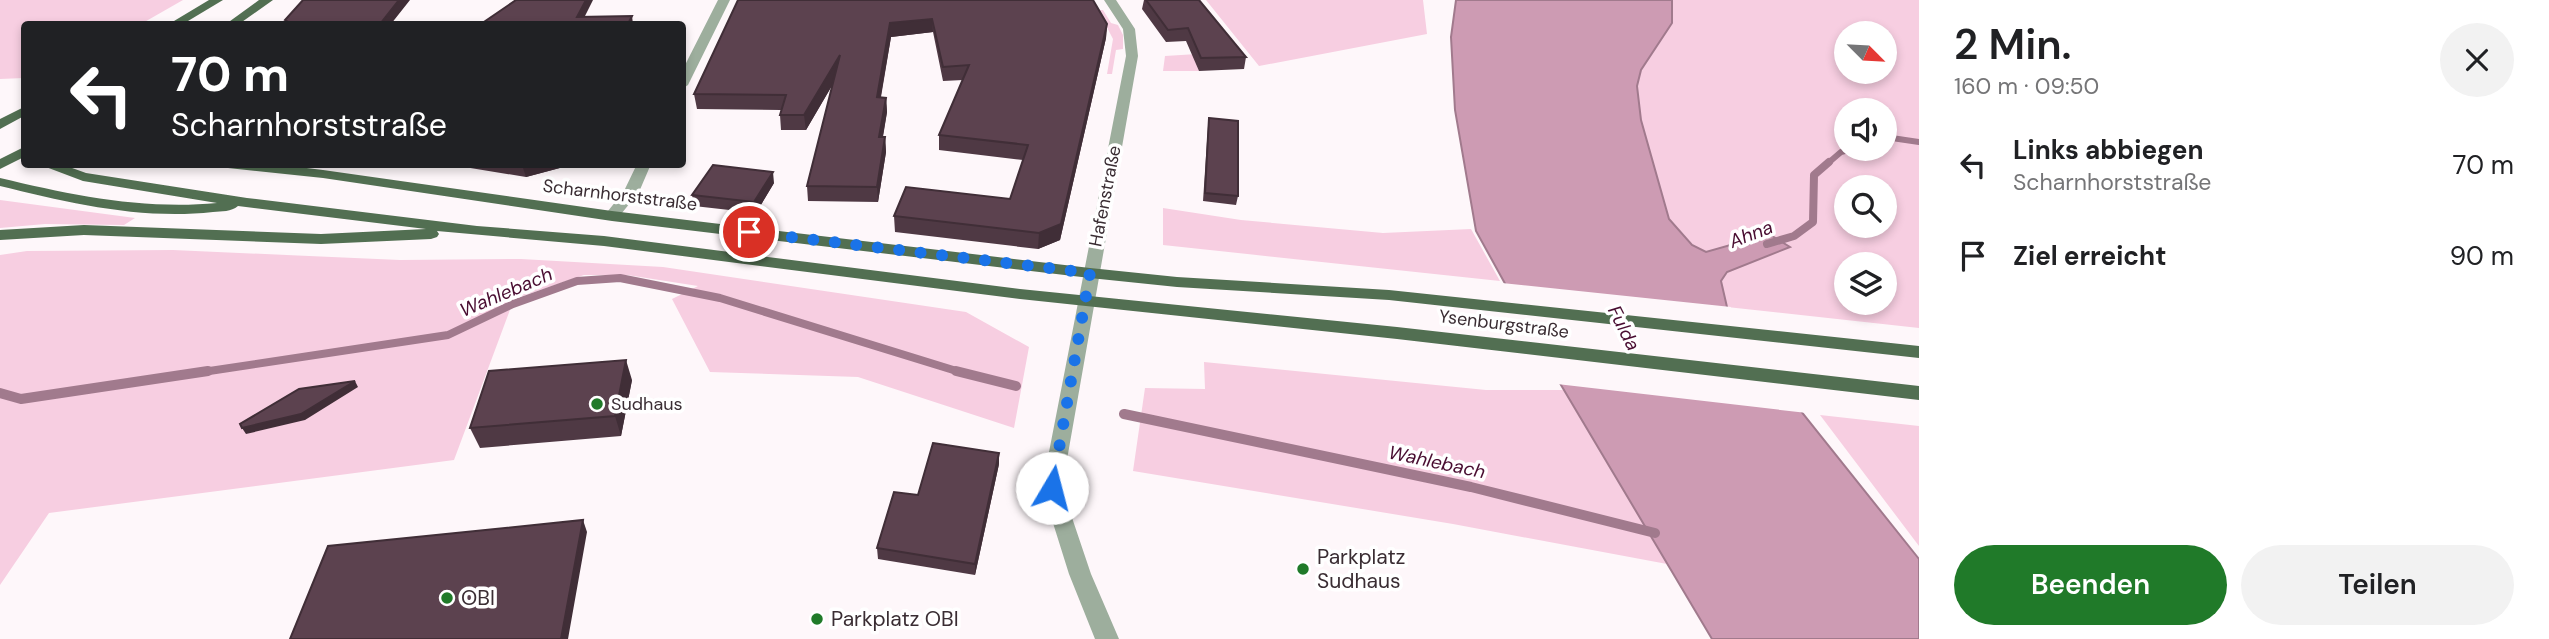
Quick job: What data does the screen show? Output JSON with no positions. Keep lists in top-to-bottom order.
{
  "streets": {
    "main road": ["Scharnhorststraße", "Ysenburgstraße"],
    "street": ["Hafenstraße"]
  },
  "crossings": [
    ["Scharnhorststraße", "Hafenstraße"],
    ["Scharnhorststraße", "Ysenburgstraße"],
    ["Hafenstraße", "Ysenburgstraße"]
  ],
  "water": ["Ahna", "Wahlebach", "Fulda"],
  "places": [
    "Sudhaus",
    "Parkplatz Sudhaus",
    "OBI",
    "Parkplatz OBI"
  ],
  "north": "bottom right",
  "page": {
    "heading": ["2 Min.", "160 m · 09:50"],
    "turn": ["70 m", "Scharnhorststraße"],
    "list": [
      {
        "name": "Links abbiegen",
        "note": "Scharnhorststraße",
        "value": "70 m"
      },
      {
        "name": "Ziel erreicht",
        "value": "90 m"
      }
    ],
    "buttons": ["Beenden", "Teilen"]
  }
}
